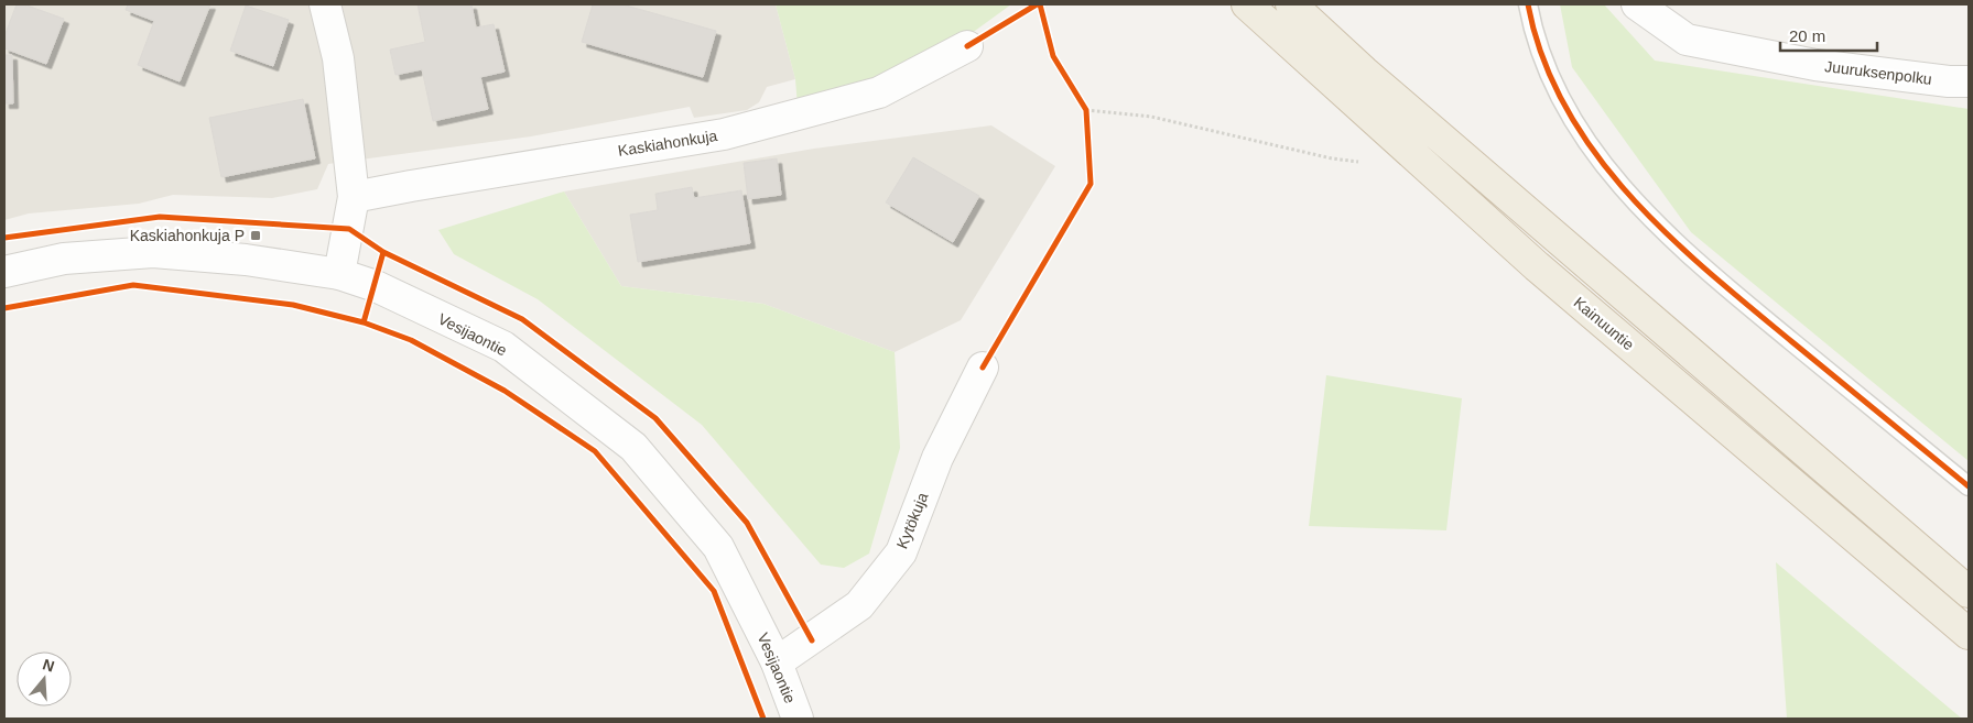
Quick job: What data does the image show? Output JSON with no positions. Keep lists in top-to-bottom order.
{
  "streets": {
    "highway": ["Kainuuntie"],
    "street": [
      "Juuruksenpolku",
      "Kaskiahonkuja",
      "Vesijaontie",
      "Kytökuja"
    ]
  },
  "crossings": [
    ["Vesijaontie", "Kytökuja"]
  ],
  "places": {
    "transit": ["Kaskiahonkuja P"]
  },
  "scale_bar": "20 m",
  "north": "top"
}
